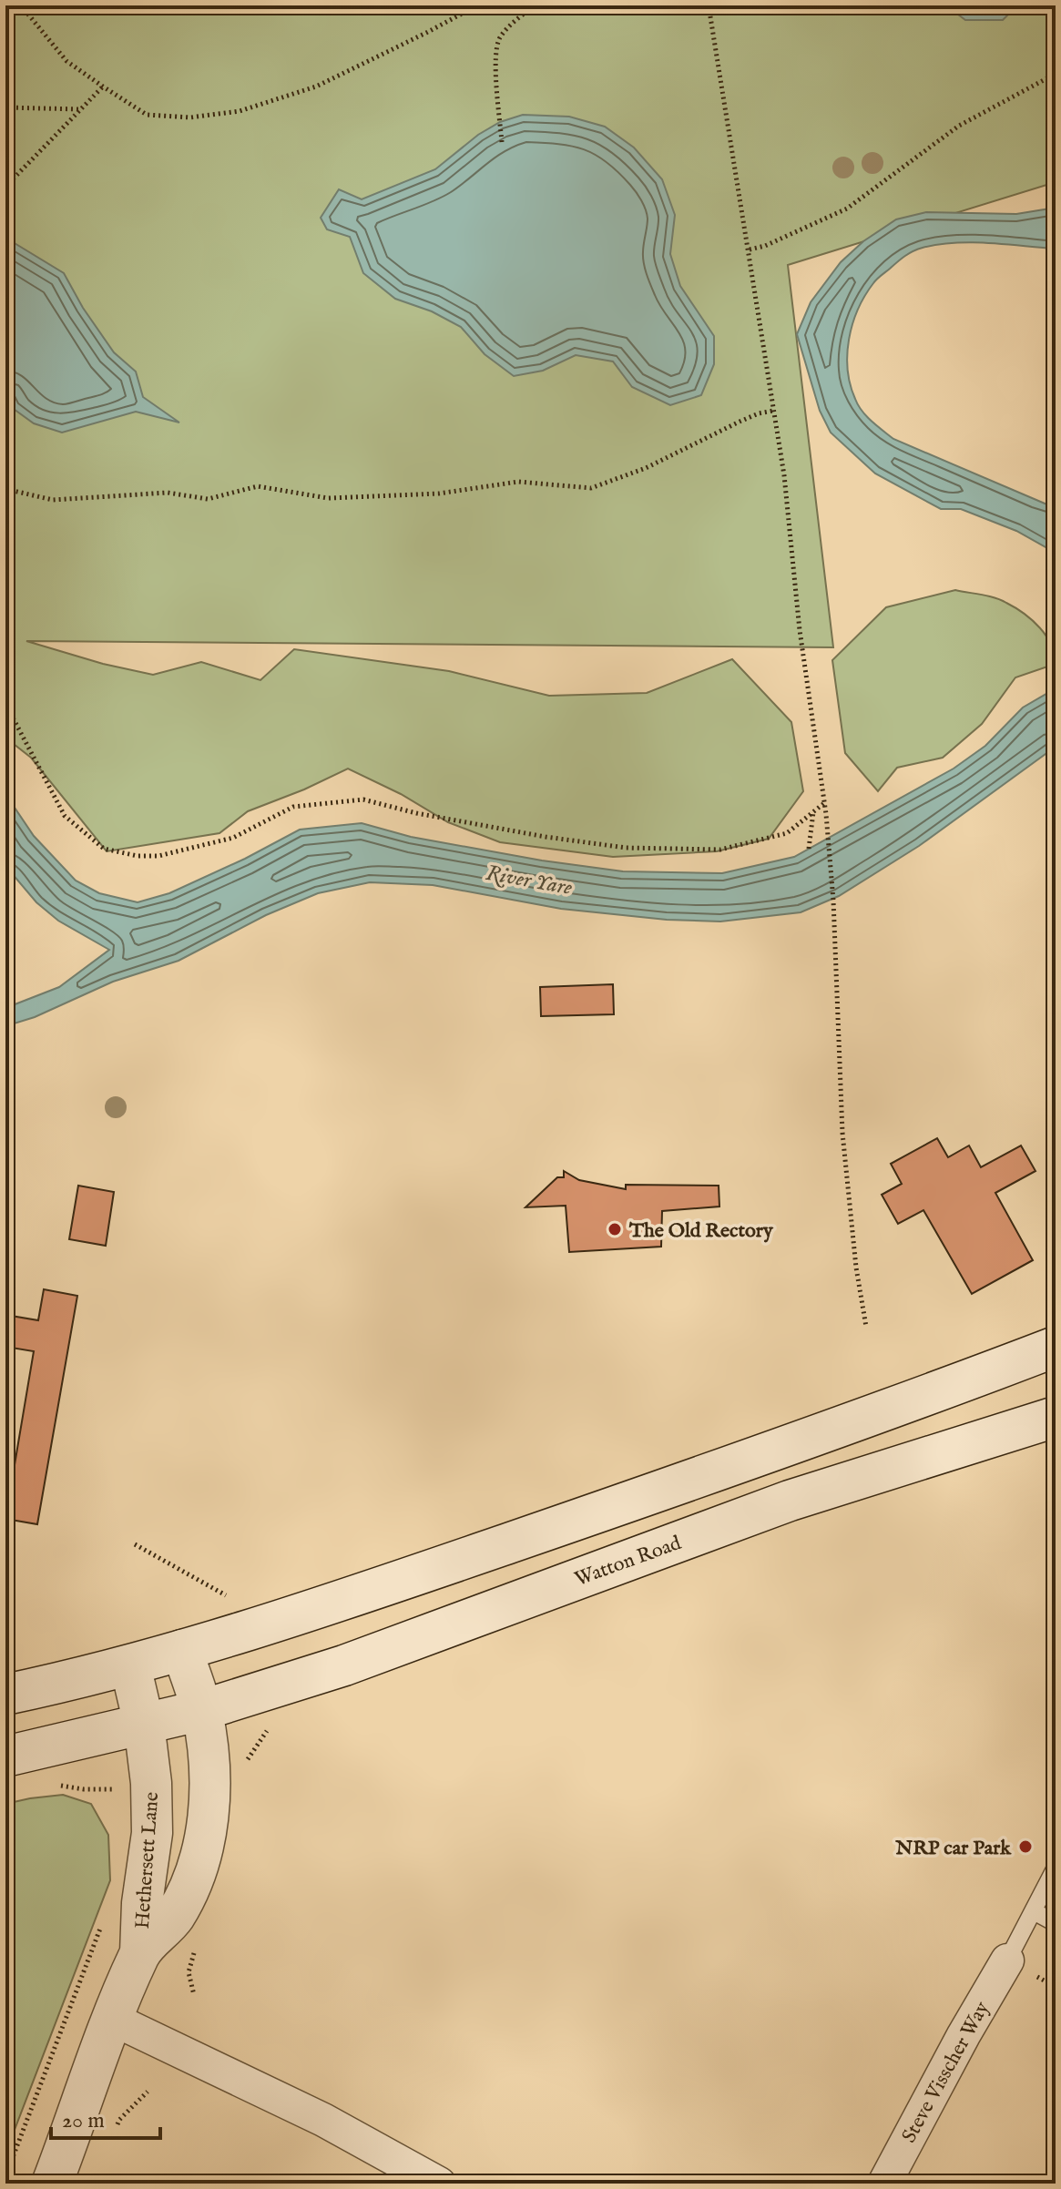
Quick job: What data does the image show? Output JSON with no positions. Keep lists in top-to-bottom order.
{
  "streets": {
    "main road": ["Watton Road", "Hethersett Lane"],
    "street": ["Steve Visscher Way"]
  },
  "crossings": [
    ["Watton Road", "Hethersett Lane"]
  ],
  "water": ["River Yare"],
  "places": ["The Old Rectory", "NRP car Park"],
  "scale_bar": "20 m"
}
